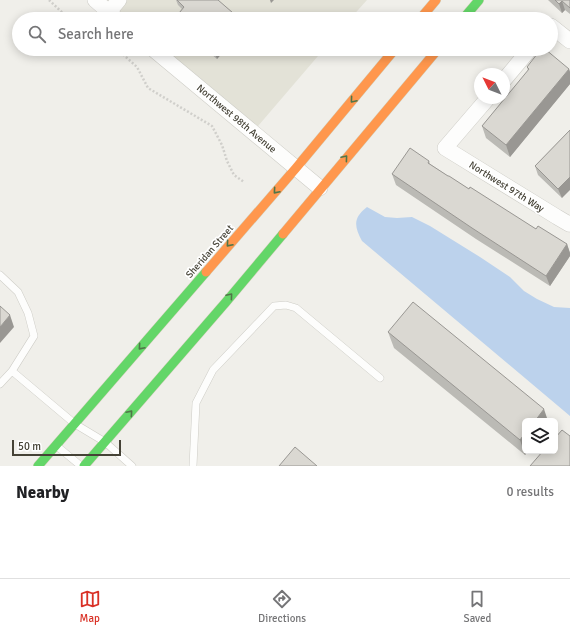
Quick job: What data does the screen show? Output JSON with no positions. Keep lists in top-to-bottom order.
{
  "streets": {
    "main road": ["Sheridan Street"],
    "street": ["Northwest 98th Avenue", "Northwest 97th Way"]
  },
  "crossings": [
    ["Northwest 98th Avenue", "Sheridan Street"]
  ],
  "scale_bar": "50 m",
  "north": "top left",
  "page": {
    "search": "Search here",
    "scale": "50 m",
    "heading": ["Nearby", "0 results"],
    "nav": ["Map", "Directions", "Saved"]
  }
}
